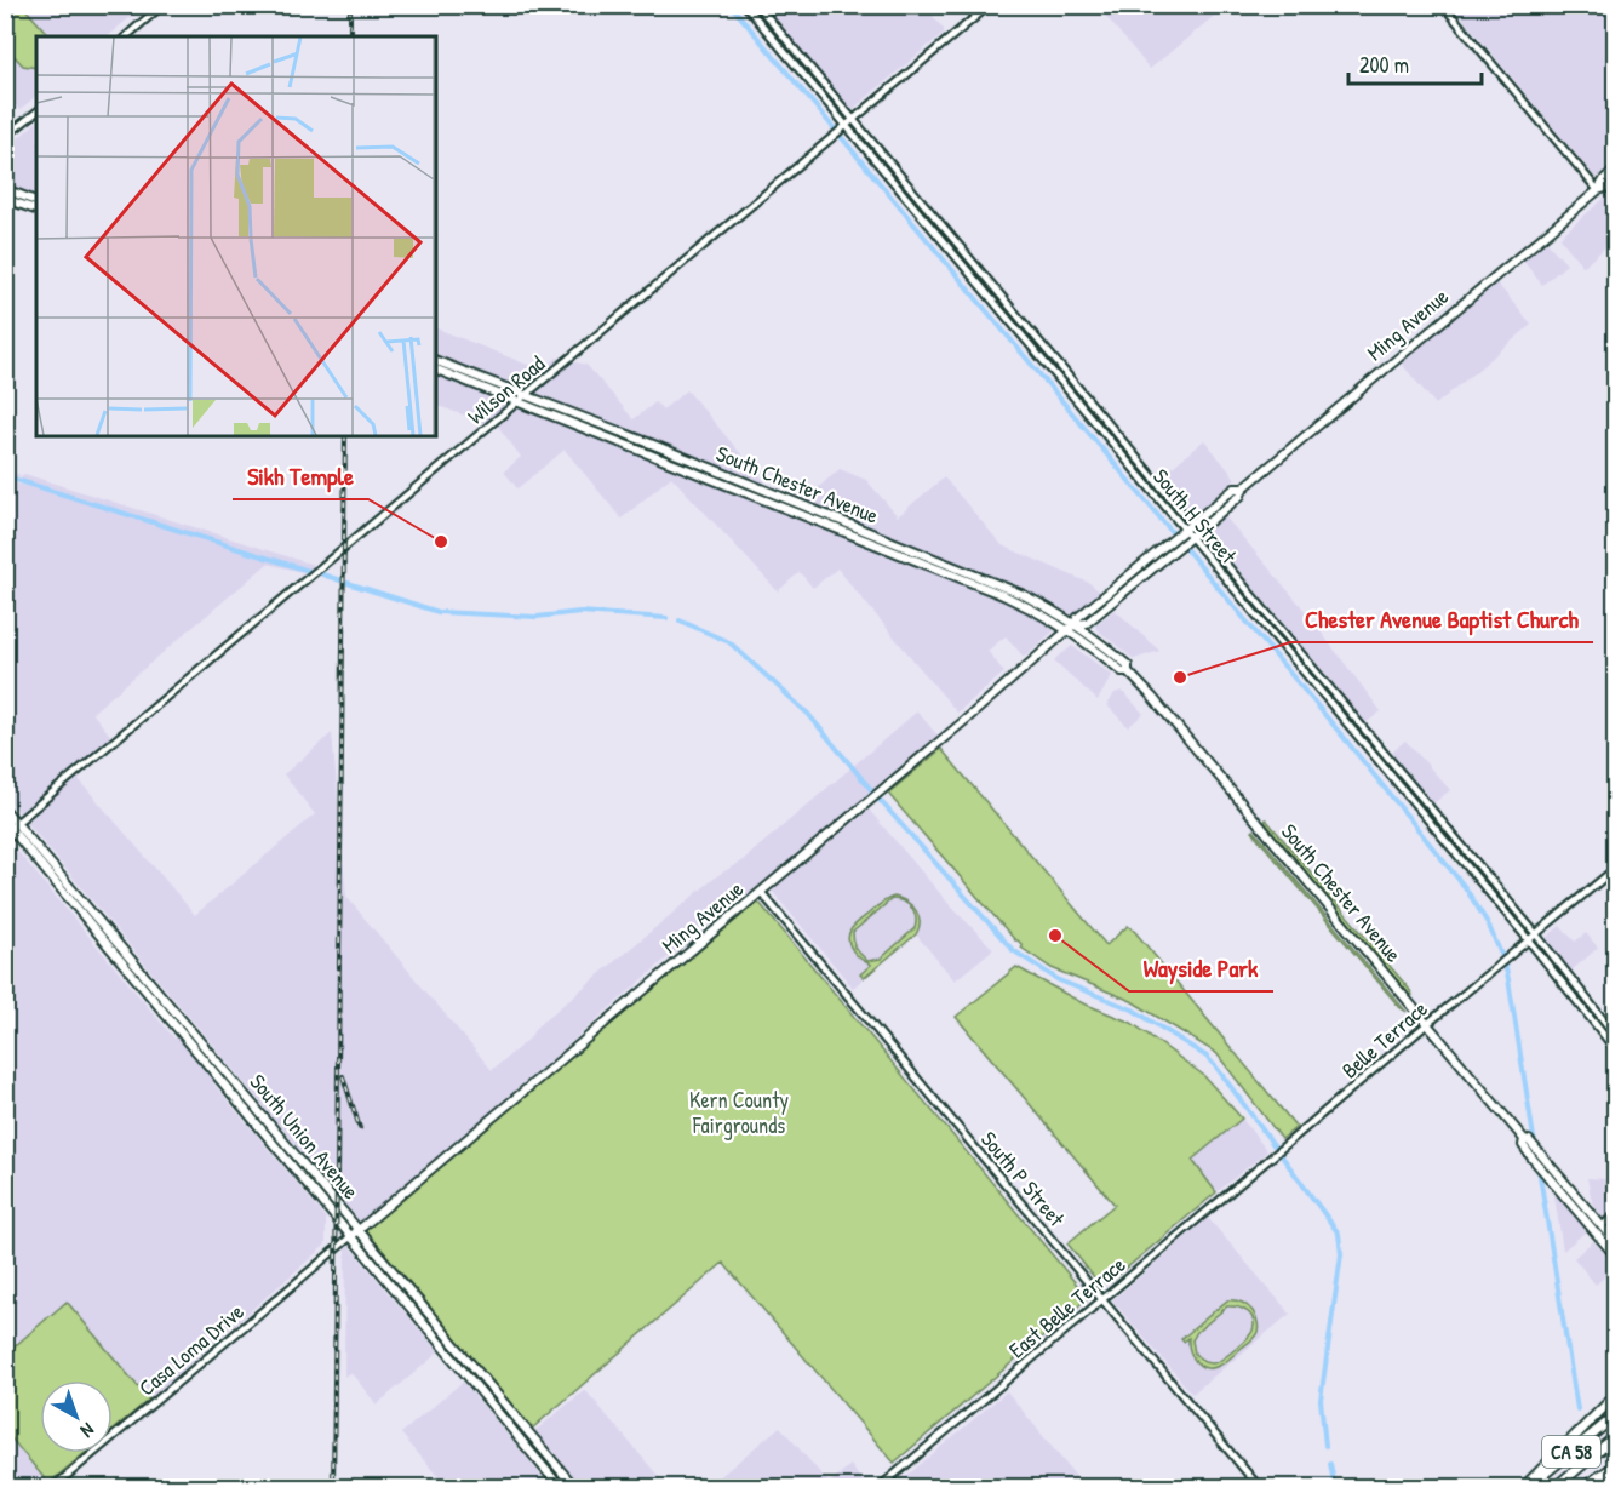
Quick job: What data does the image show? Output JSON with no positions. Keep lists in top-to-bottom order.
{
  "streets": {
    "highway": ["CA 58"],
    "main road": ["Ming Avenue", "South Chester Avenue", "South Union Avenue"],
    "street": [
      "Wilson Road",
      "South H Street",
      "Belle Terrace",
      "South P Street",
      "East Belle Terrace",
      "Casa Loma Drive"
    ]
  },
  "crossings": [
    ["Ming Avenue", "South Chester Avenue"],
    ["Ming Avenue", "South H Street"],
    ["Ming Avenue", "South Union Avenue"],
    ["Ming Avenue", "South P Street"],
    ["Ming Avenue", "Casa Loma Drive"],
    ["Wilson Road", "South Chester Avenue"],
    ["Wilson Road", "South H Street"],
    ["Wilson Road", "South Union Avenue"],
    ["South Chester Avenue", "Belle Terrace"],
    ["South H Street", "Belle Terrace"],
    ["Belle Terrace", "East Belle Terrace"],
    ["South Union Avenue", "Casa Loma Drive"],
    ["South P Street", "East Belle Terrace"]
  ],
  "parks": ["Kern County Fairgrounds"],
  "places": ["Sikh Temple", "Chester Avenue Baptist Church", "Wayside Park"],
  "scale_bar": "200 m",
  "north": "bottom right"
}
